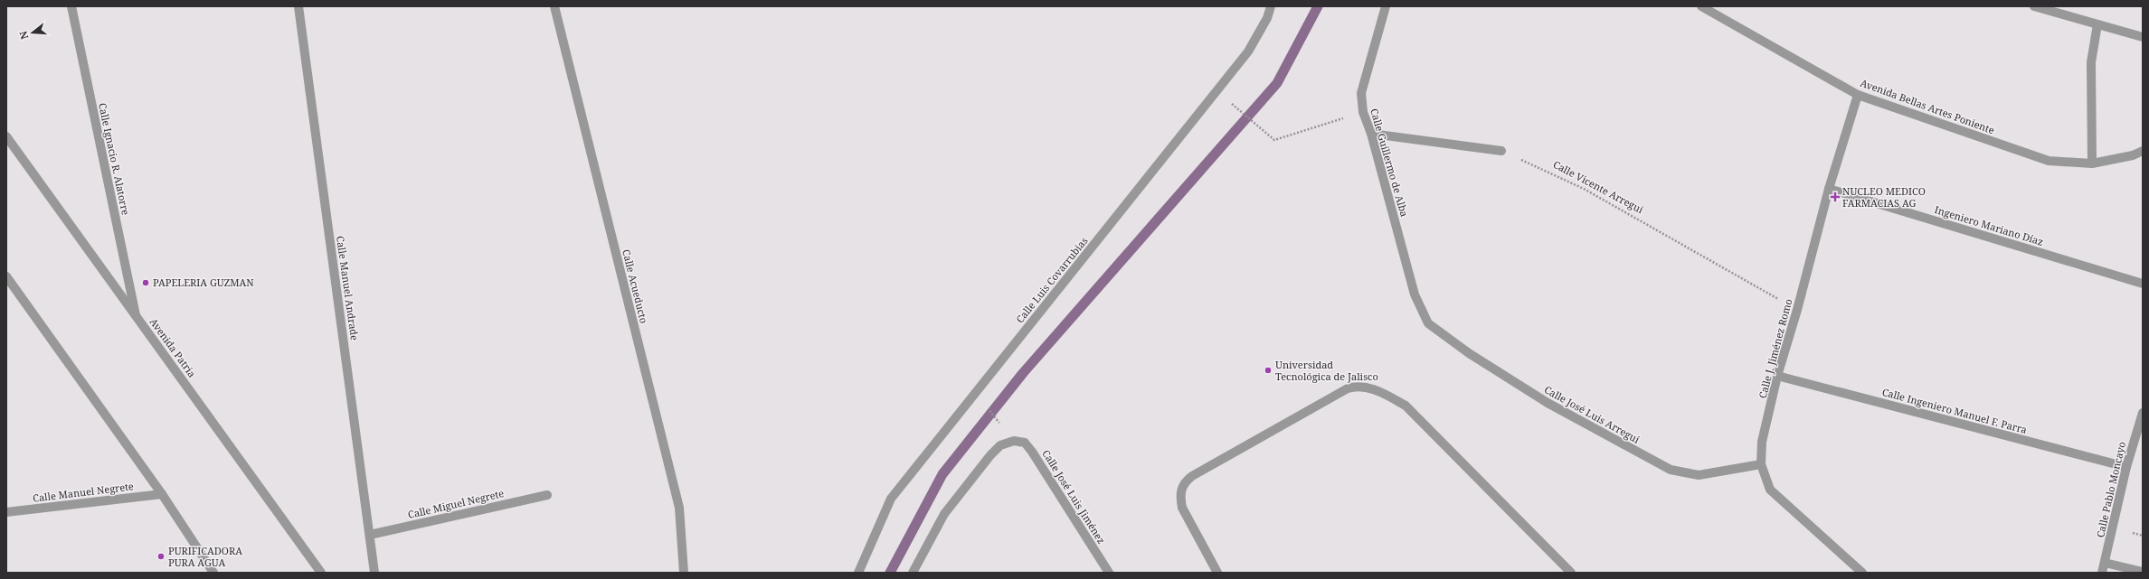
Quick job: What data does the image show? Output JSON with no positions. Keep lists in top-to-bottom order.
{
  "streets": {
    "street": [
      "Avenida Bellas Artes Poniente",
      "Calle Ignacio R. Alatorre",
      "Calle Guillermo de Alba",
      "Ingeniero Mariano Díaz",
      "Calle Luis Covarrubias",
      "Calle Acueducto",
      "Calle Manuel Andrade",
      "Avenida Patria",
      "Calle J. Jiménez Romo",
      "Calle Ingeniero Manuel F. Parra",
      "Calle José Luis Arregui",
      "Calle Pablo Moncayo",
      "Calle Manuel Negrete",
      "Calle José Luis Jiménez",
      "Calle Miguel Negrete"
    ],
    "path": ["Calle Vicente Arregui"]
  },
  "crossings": [
    ["Avenida Bellas Artes Poniente", "Calle J. Jiménez Romo"],
    ["Calle Ignacio R. Alatorre", "Avenida Patria"],
    ["Calle Guillermo de Alba", "Calle José Luis Arregui"],
    ["Calle Vicente Arregui", "Calle J. Jiménez Romo"],
    ["Ingeniero Mariano Díaz", "Calle J. Jiménez Romo"],
    ["Calle Manuel Andrade", "Calle Miguel Negrete"],
    ["Calle J. Jiménez Romo", "Calle Ingeniero Manuel F. Parra"],
    ["Calle J. Jiménez Romo", "Calle José Luis Arregui"],
    ["Calle Ingeniero Manuel F. Parra", "Calle Pablo Moncayo"]
  ],
  "places": {
    "health": ["NUCLEO MEDICO FARMACIAS AG"],
    "other": ["PAPELERIA GUZMAN", "Universidad Tecnológica de Jalisco", "PURIFICADORA PURA AGUA"]
  },
  "north": "left"
}
